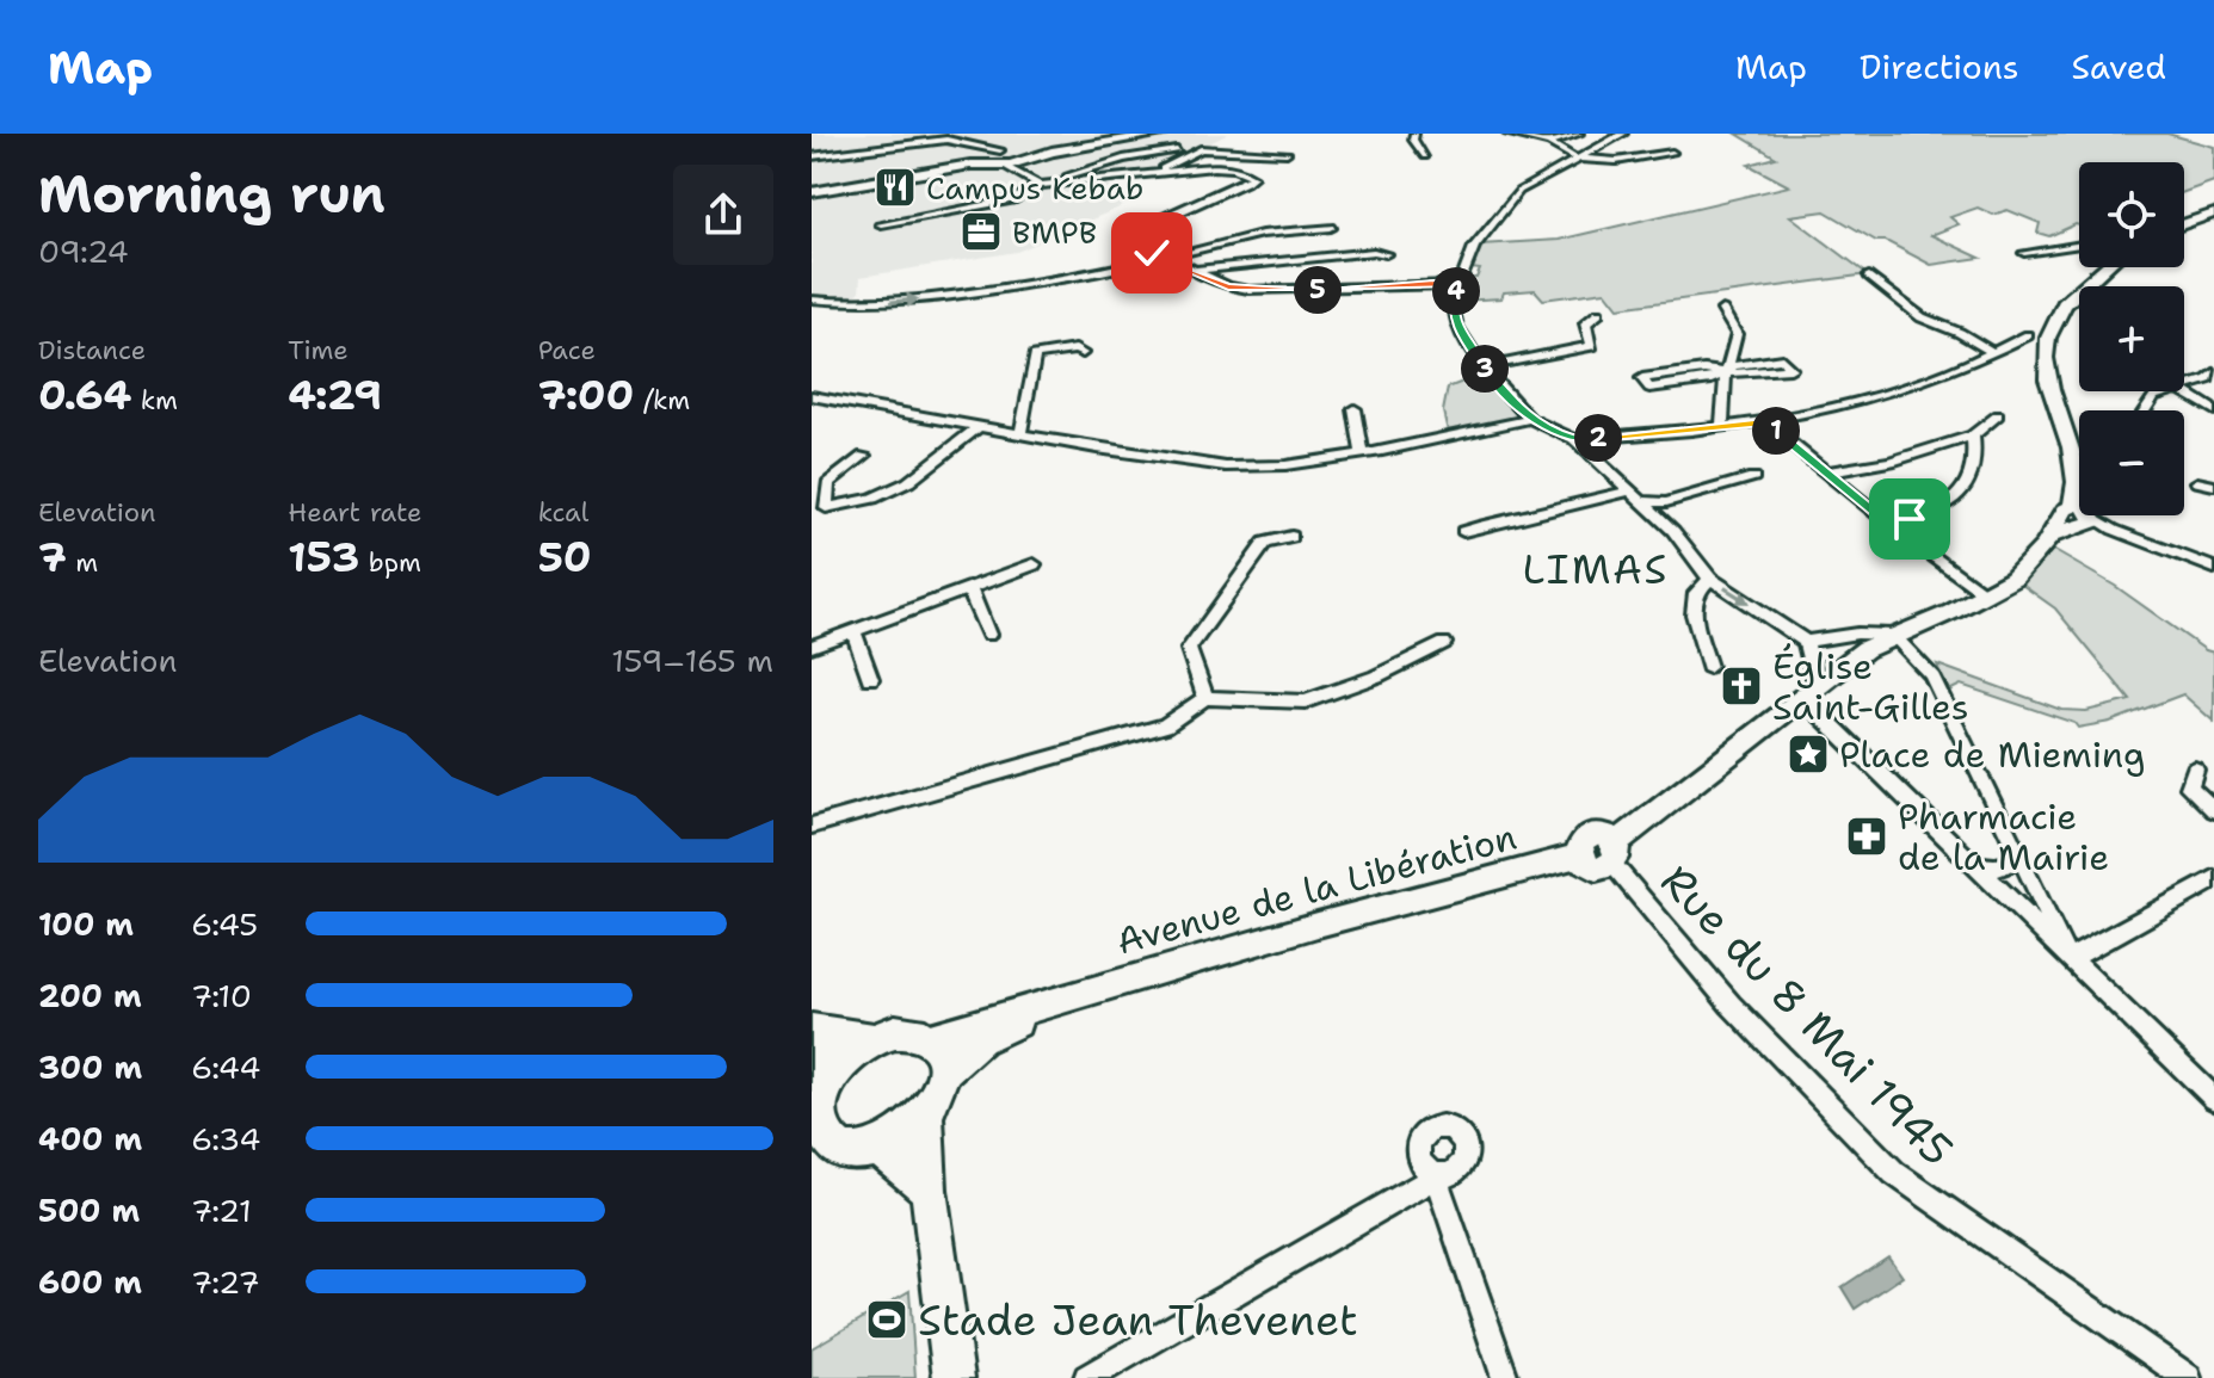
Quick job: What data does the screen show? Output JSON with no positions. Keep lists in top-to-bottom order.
{
  "streets": {
    "main road": ["Avenue de la Libération"],
    "street": ["Rue du 8 Mai 1945"]
  },
  "crossings": [
    ["Avenue de la Libération", "Rue du 8 Mai 1945"]
  ],
  "districts": ["LIMAS"],
  "places": {
    "restaurant": ["Campus Kebab"],
    "office": ["BMPB"],
    "church": ["Église Saint-Gilles"],
    "place": ["Place de Mieming"],
    "pharmacy": ["Pharmacie de la Mairie"],
    "sports": ["Stade Jean Thevenet"]
  },
  "page": {
    "header": "Map",
    "nav": ["Map", "Directions", "Saved"],
    "heading": ["Morning run", "09:24"],
    "map_buttons": ["+", "−"],
    "pins": [
      "5",
      "4",
      "3",
      "1",
      "2"
    ],
    "stats": [
      ["Distance", "0.64 km"],
      ["Time", "4:29"],
      ["Pace", "7:00 /km"],
      ["Elevation", "7 m"],
      ["Heart rate", "153 bpm"],
      ["kcal", "50"]
    ],
    "chart": ["Elevation", "159–165 m"],
    "list": [
      {
        "name": "100 m",
        "note": "6:45"
      },
      {
        "name": "200 m",
        "note": "7:10"
      },
      {
        "name": "300 m",
        "note": "6:44"
      },
      {
        "name": "400 m",
        "note": "6:34"
      },
      {
        "name": "500 m",
        "note": "7:21"
      },
      {
        "name": "600 m",
        "note": "7:27"
      }
    ]
  }
}
